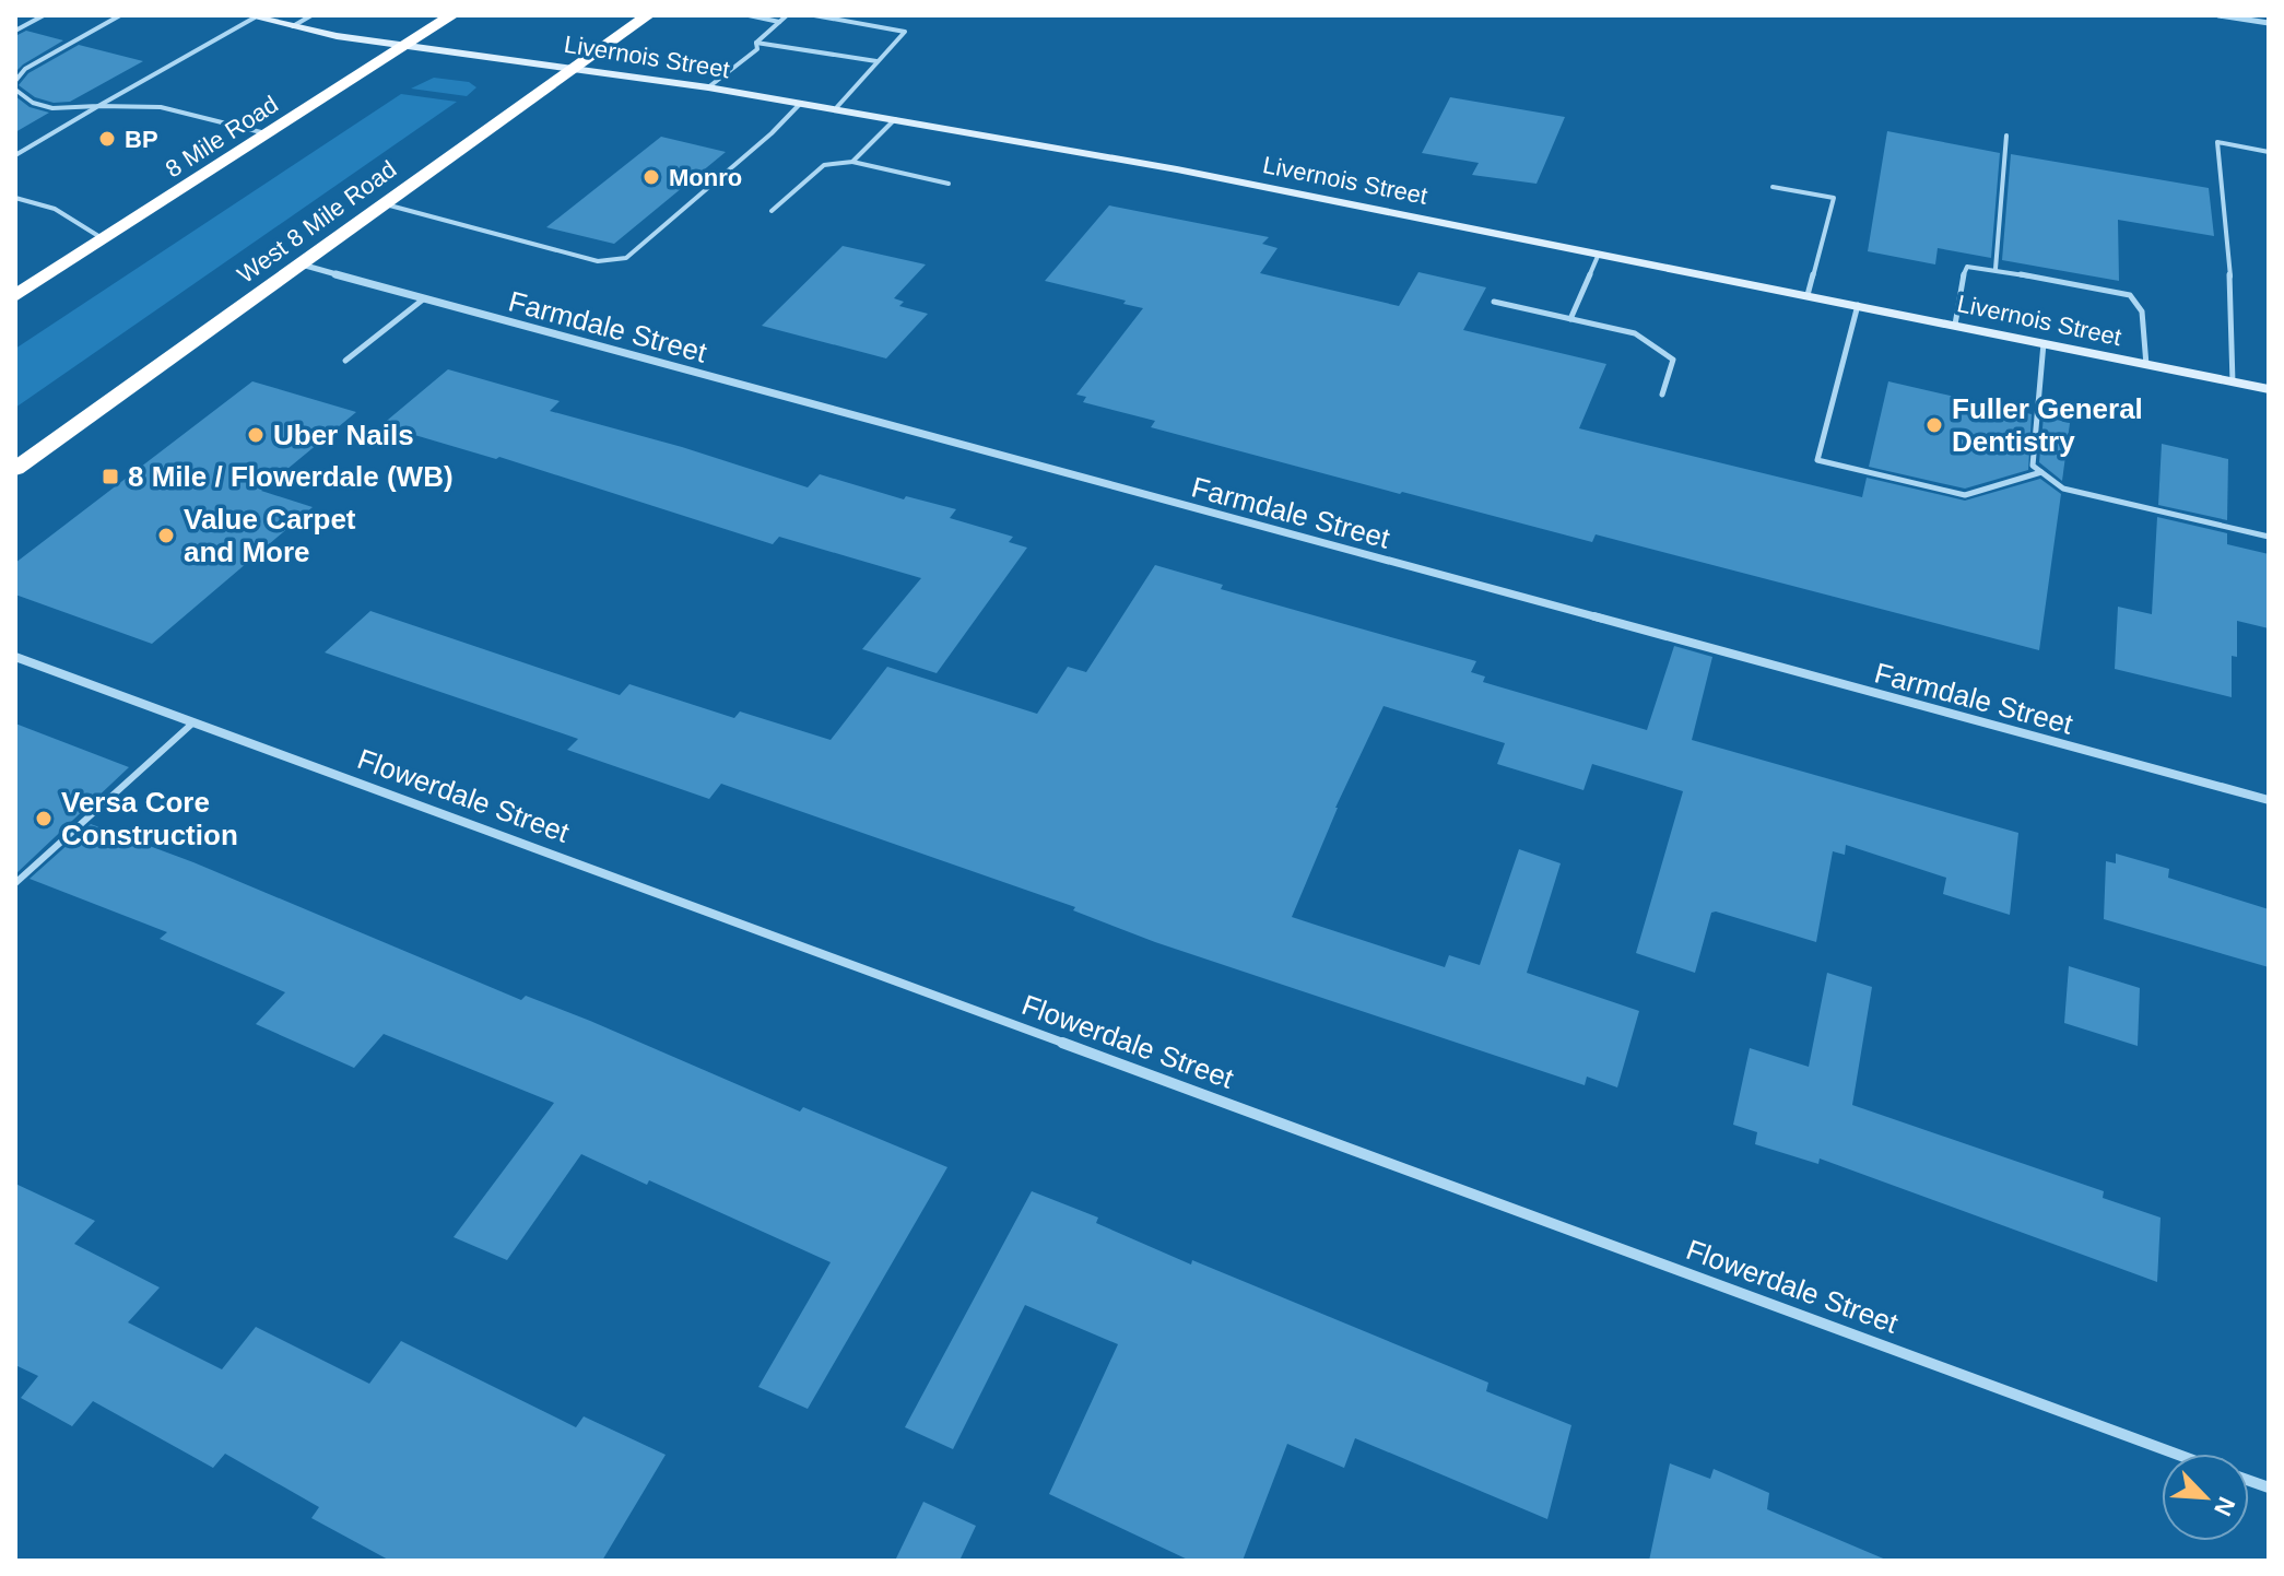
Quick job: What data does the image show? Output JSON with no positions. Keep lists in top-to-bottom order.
{
  "streets": {
    "highway": ["8 Mile Road", "West 8 Mile Road"],
    "street": ["Livernois Street", "Farmdale Street", "Flowerdale Street"]
  },
  "crossings": [
    ["Livernois Street", "8 Mile Road"],
    ["Livernois Street", "West 8 Mile Road"],
    ["West 8 Mile Road", "Farmdale Street"]
  ],
  "places": {
    "other": [
      "BP",
      "Monro",
      "Fuller General Dentistry",
      "Uber Nails",
      "Value Carpet and More",
      "Versa Core Construction"
    ],
    "transit": ["8 Mile / Flowerdale (WB)"]
  },
  "north": "bottom right"
}
